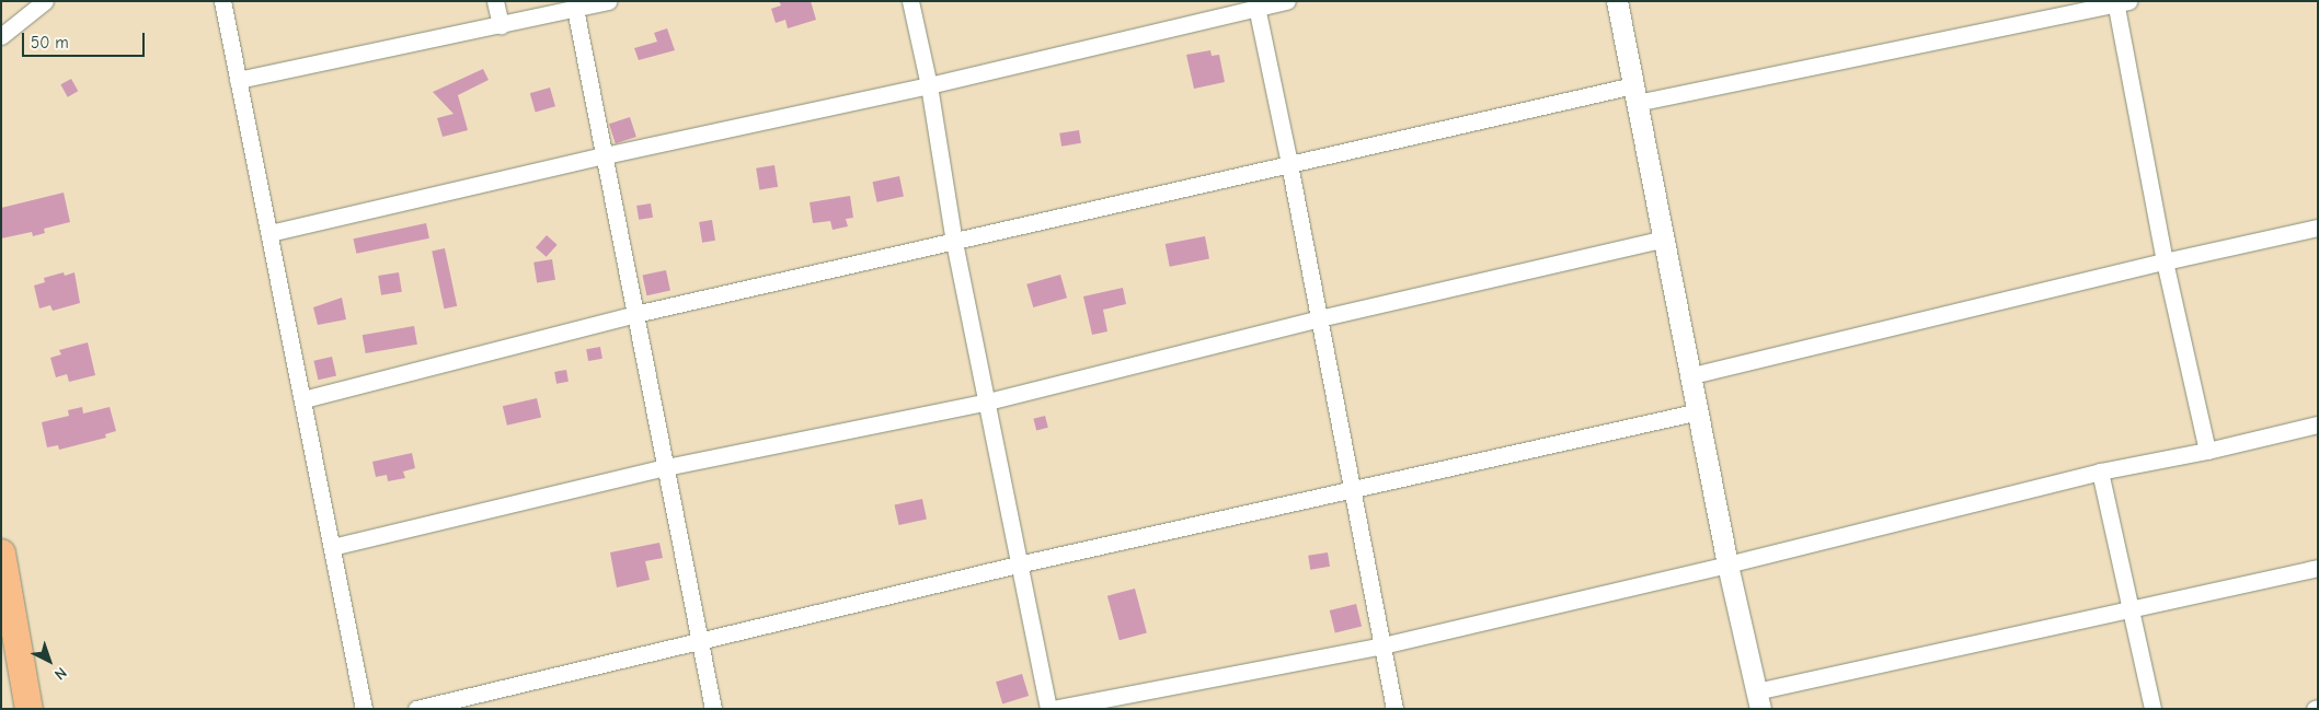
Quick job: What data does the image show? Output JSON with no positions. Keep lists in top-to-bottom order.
{
  "scale_bar": "50 m",
  "north": "bottom right"
}
